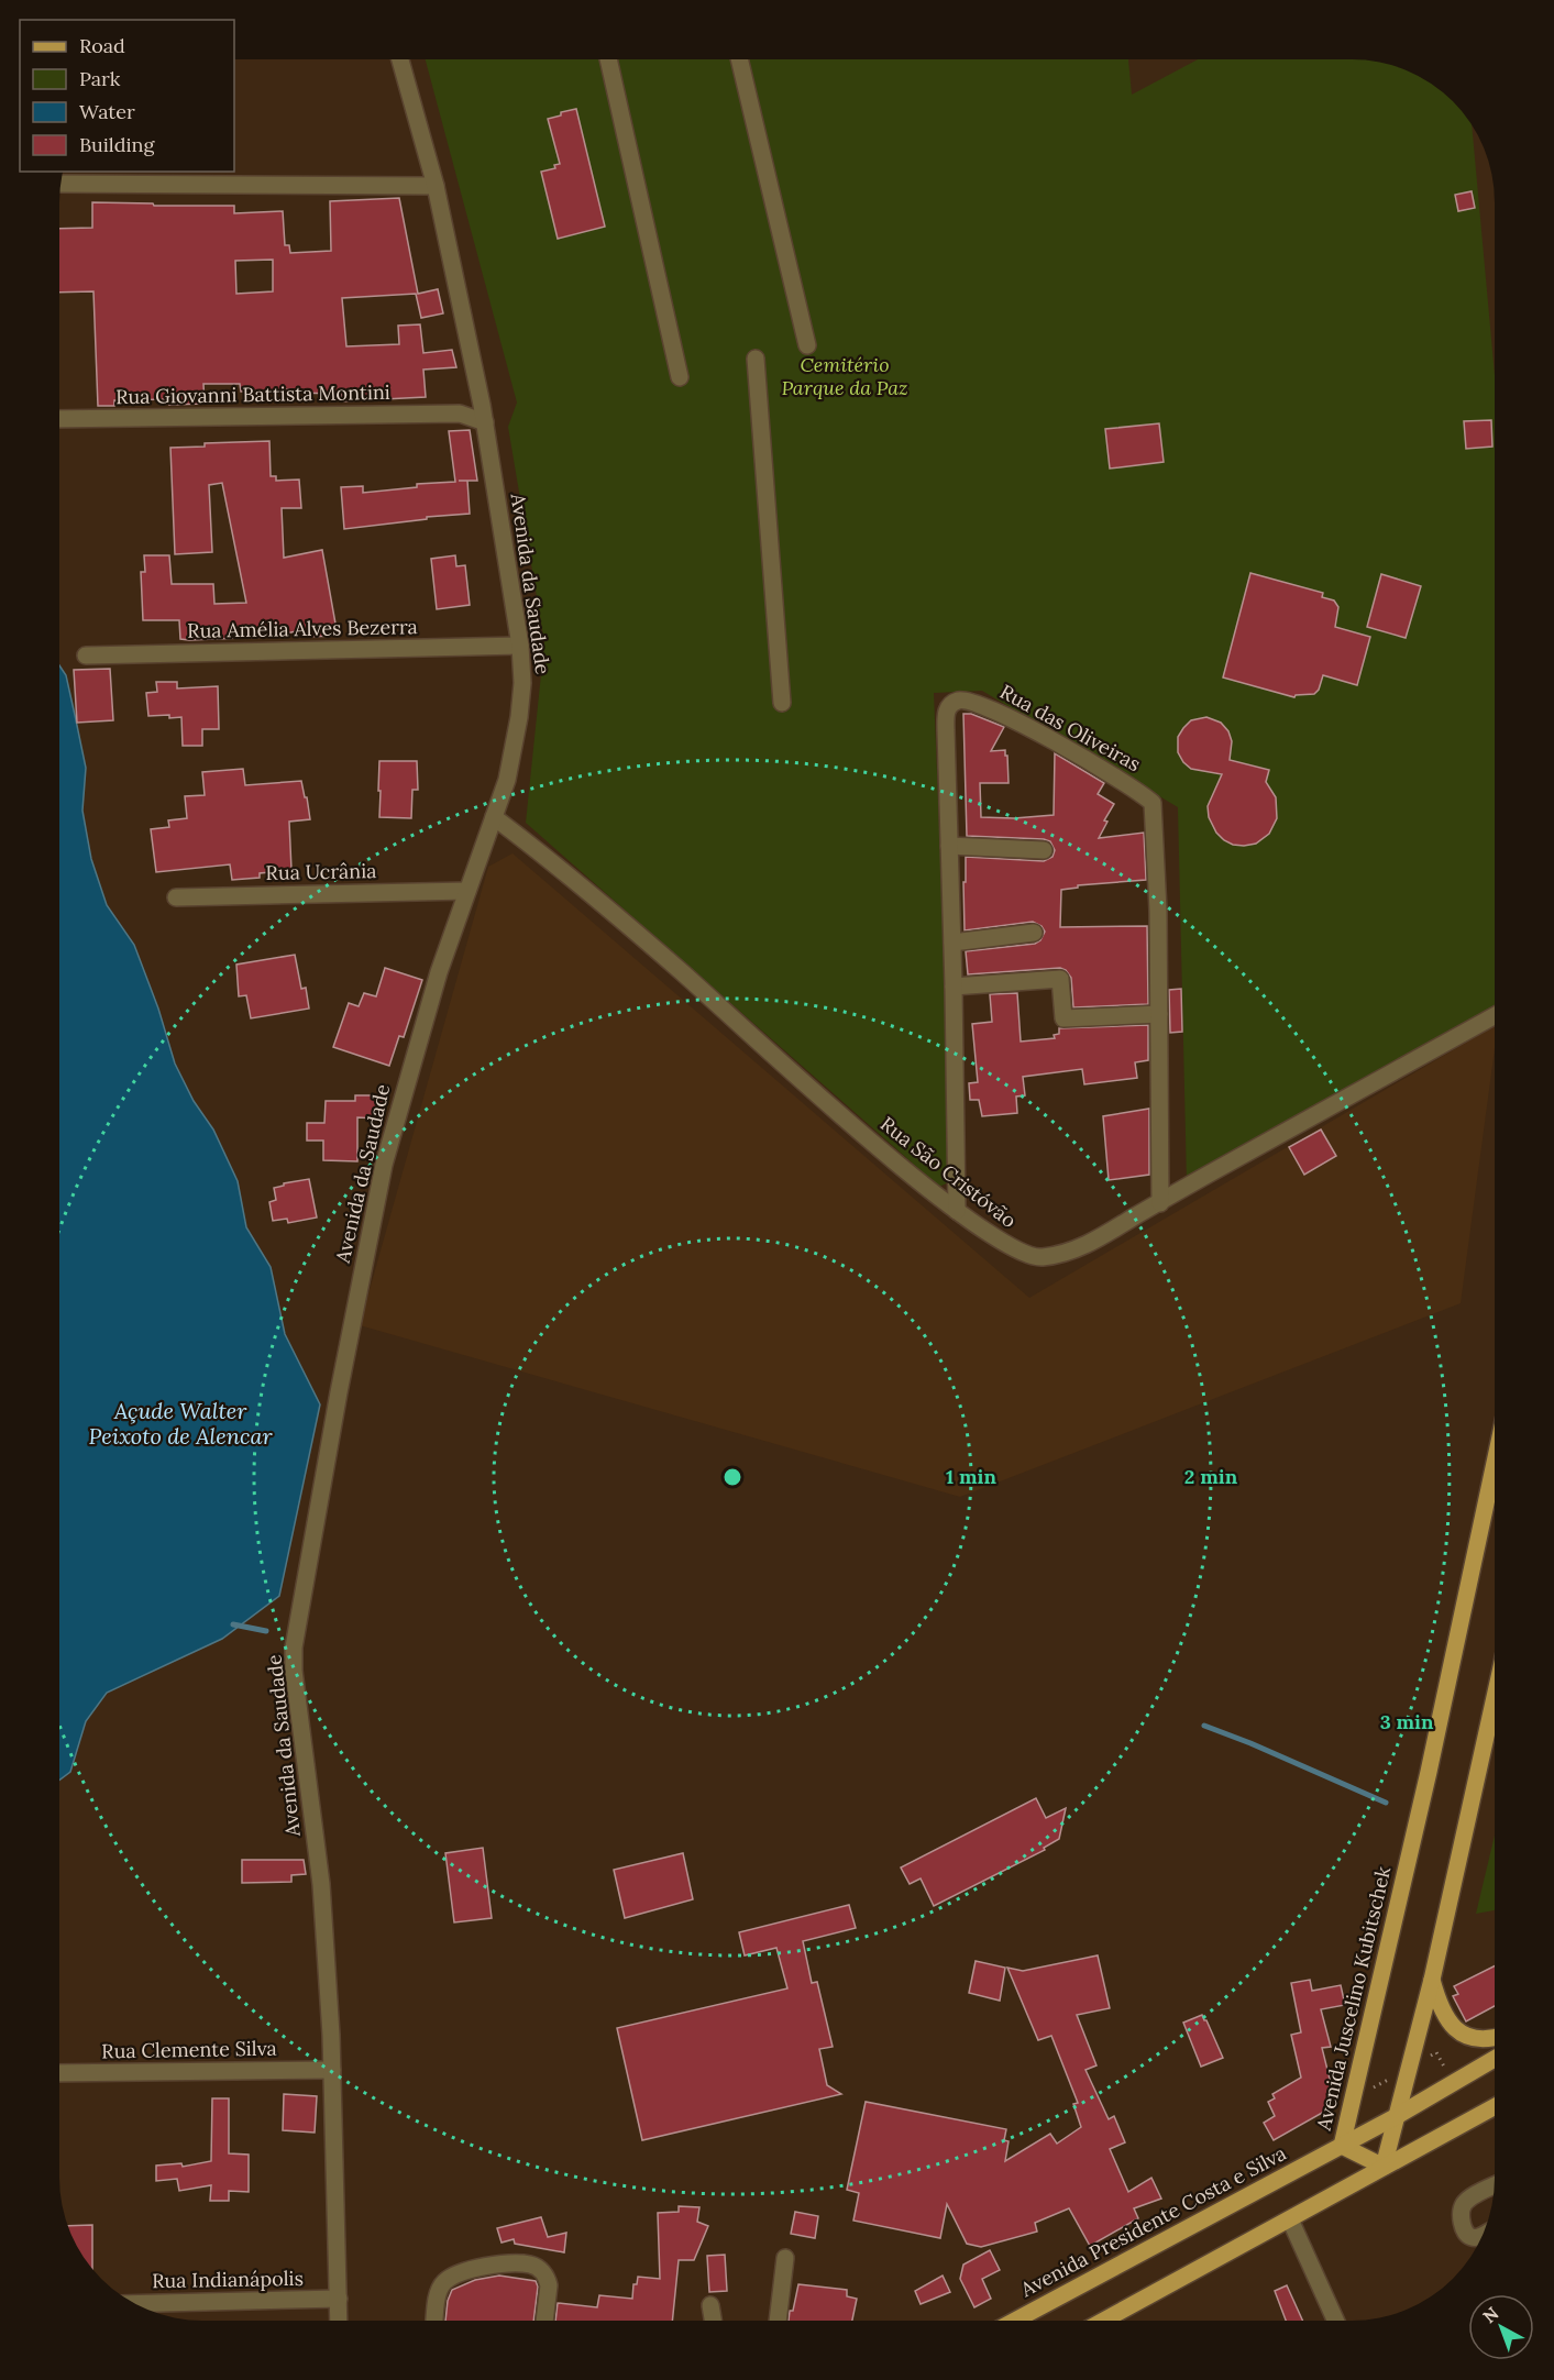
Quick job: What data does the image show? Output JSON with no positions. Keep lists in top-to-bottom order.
{
  "streets": {
    "main road": ["Avenida Juscelino Kubitschek", "Avenida Presidente Costa e Silva"],
    "street": [
      "Rua Giovanni Battista Montini",
      "Avenida da Saudade",
      "Rua Amélia Alves Bezerra",
      "Rua das Oliveiras",
      "Rua Ucrânia",
      "Rua São Cristóvão",
      "Rua Clemente Silva",
      "Rua Indianápolis"
    ]
  },
  "crossings": [
    ["Rua Giovanni Battista Montini", "Avenida da Saudade"],
    ["Avenida da Saudade", "Rua Amélia Alves Bezerra"],
    ["Avenida da Saudade", "Rua Ucrânia"],
    ["Avenida da Saudade", "Rua São Cristóvão"],
    ["Avenida da Saudade", "Rua Clemente Silva"],
    ["Avenida da Saudade", "Rua Indianápolis"],
    ["Rua das Oliveiras", "Rua São Cristóvão"],
    ["Avenida Juscelino Kubitschek", "Avenida Presidente Costa e Silva"]
  ],
  "water": ["Açude Walter Peixoto de Alencar"],
  "parks": ["Cemitério Parque da Paz"],
  "legend": [
    "Road",
    "Park",
    "Water",
    "Building"
  ],
  "north": "top left",
  "rings": ["1 min", "2 min", "3 min"]
}
